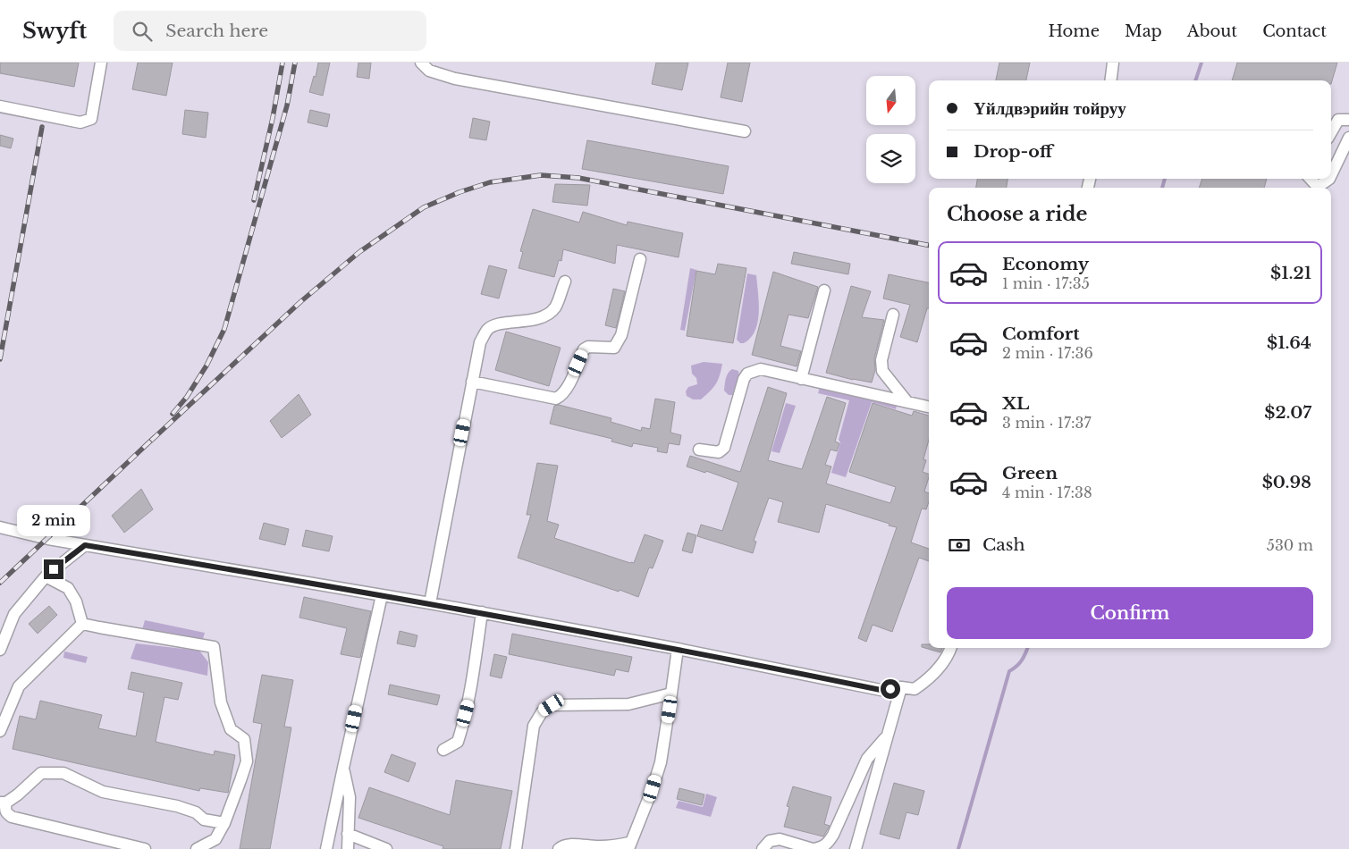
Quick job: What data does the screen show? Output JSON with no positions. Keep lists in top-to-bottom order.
{
  "north": "bottom",
  "page": {
    "header": "Swyft",
    "search": "Search here",
    "nav": [
      "Home",
      "Map",
      "About",
      "Contact"
    ],
    "banner": ["Үйлдвэрийн тойруу", "Drop-off"],
    "heading": "Choose a ride",
    "list": [
      {
        "name": "Economy",
        "note": "1 min · 17:35",
        "value": "$1.21"
      },
      {
        "name": "Comfort",
        "note": "2 min · 17:36",
        "value": "$1.64"
      },
      {
        "name": "XL",
        "note": "3 min · 17:37",
        "value": "$2.07"
      },
      {
        "name": "Green",
        "note": "4 min · 17:38",
        "value": "$0.98"
      }
    ],
    "bubble": "2 min",
    "pay": ["Cash", "530 m"],
    "buttons": "Confirm"
  }
}
